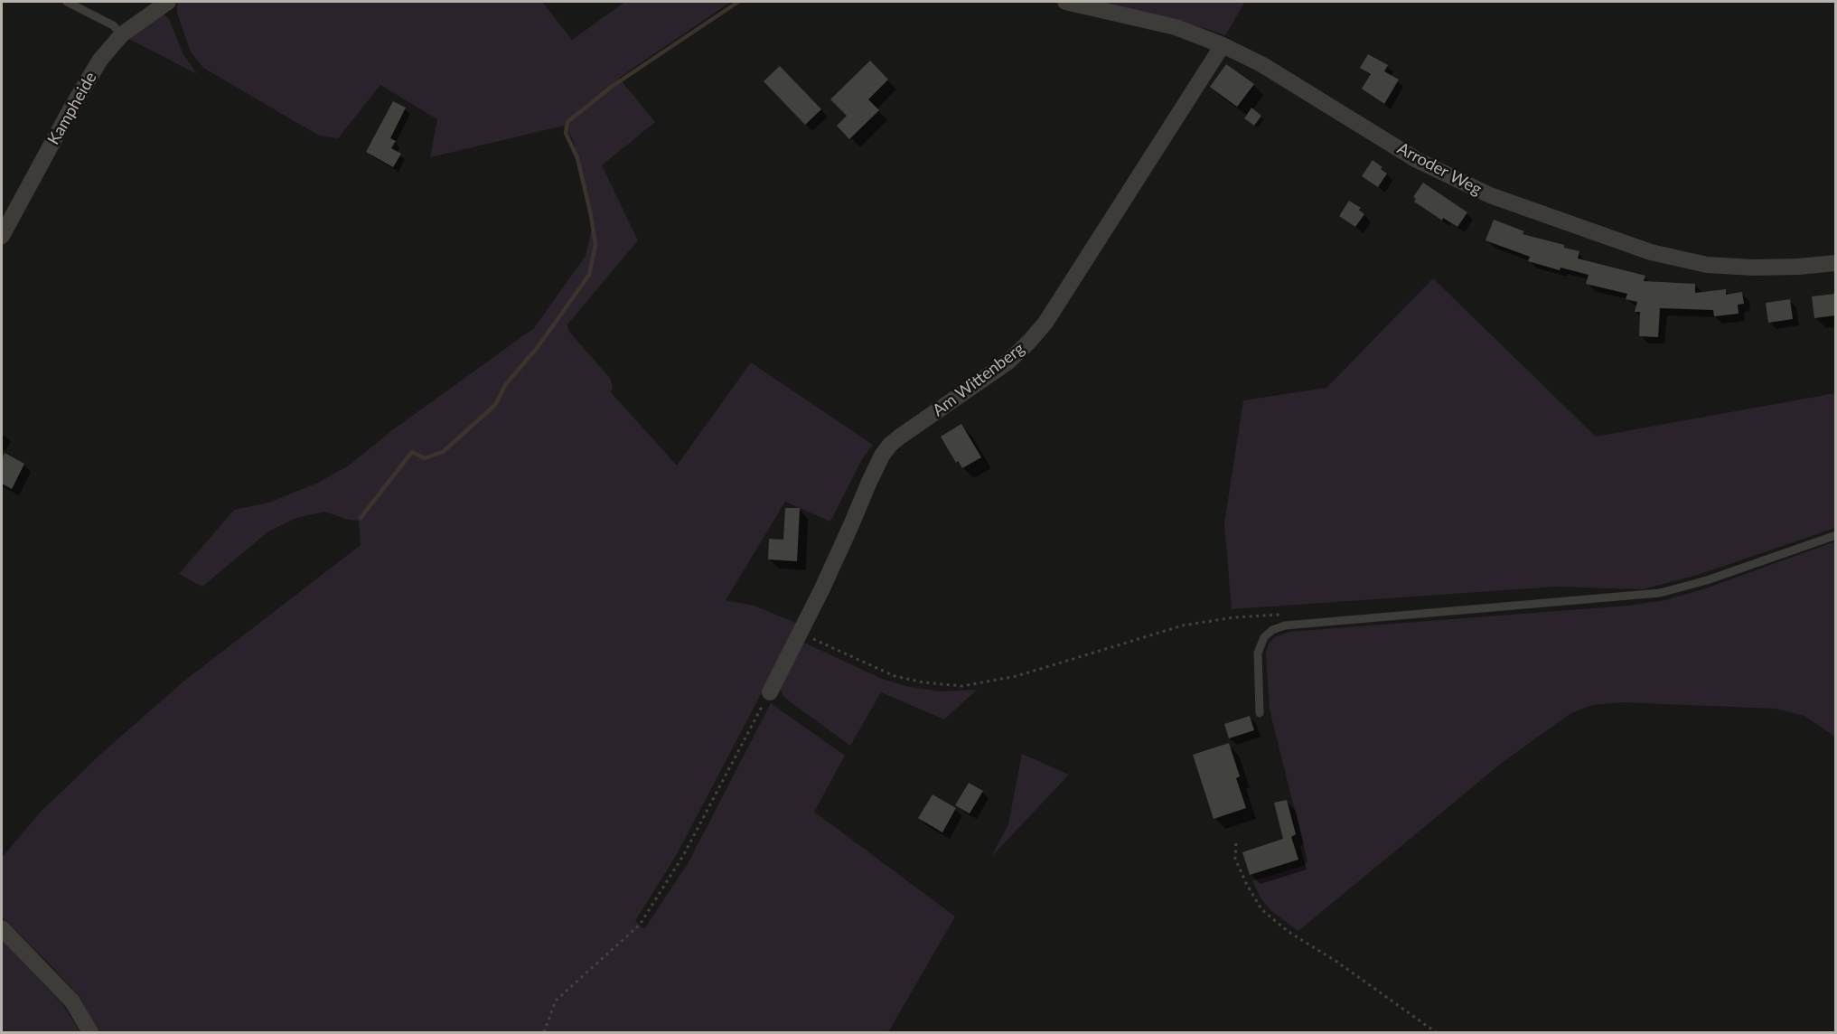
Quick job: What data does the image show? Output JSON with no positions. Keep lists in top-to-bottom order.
{
  "streets": {
    "street": ["Kampheide", "Arroder Weg", "Am Wittenberg"]
  },
  "crossings": [
    ["Arroder Weg", "Am Wittenberg"]
  ]
}
